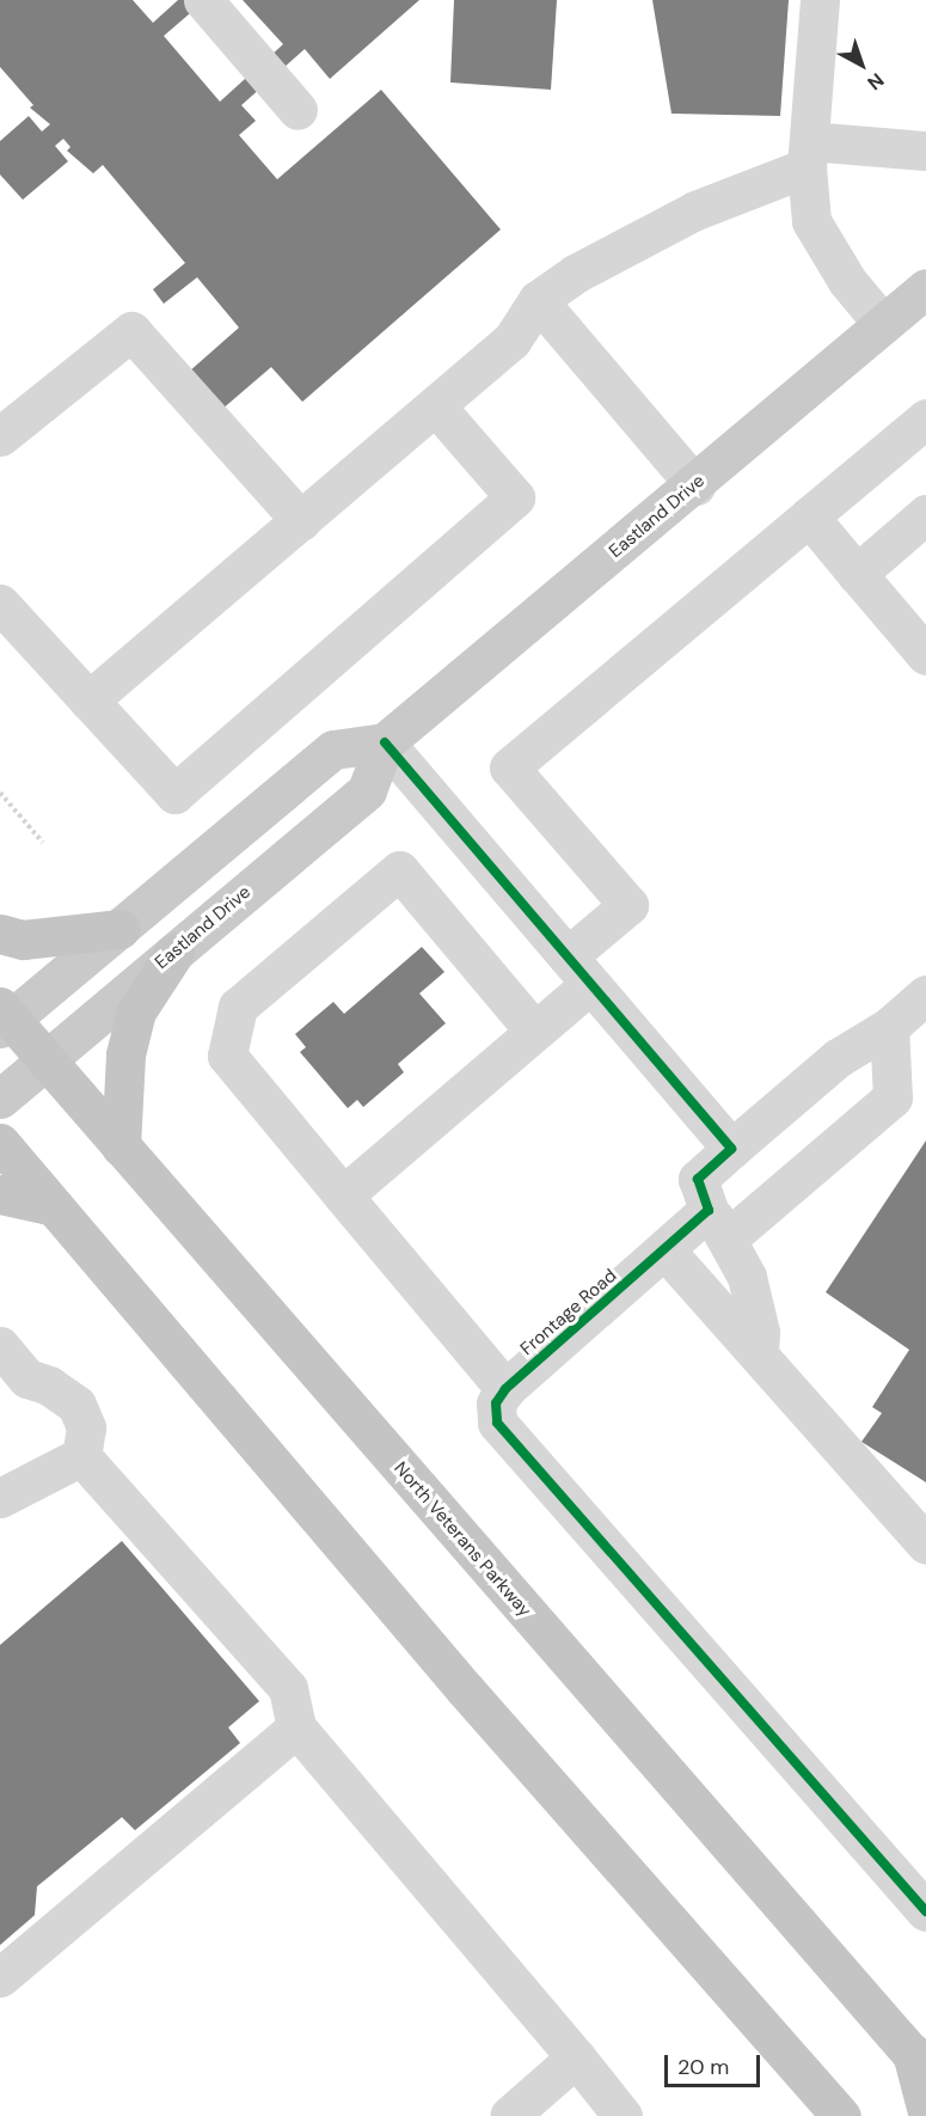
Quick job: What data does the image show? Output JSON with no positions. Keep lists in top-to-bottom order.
{
  "streets": {
    "highway": ["North Veterans Parkway"],
    "main road": ["Eastland Drive"],
    "street": ["Frontage Road"]
  },
  "crossings": [
    ["Eastland Drive", "North Veterans Parkway"]
  ],
  "scale_bar": "20 m",
  "north": "bottom right"
}
